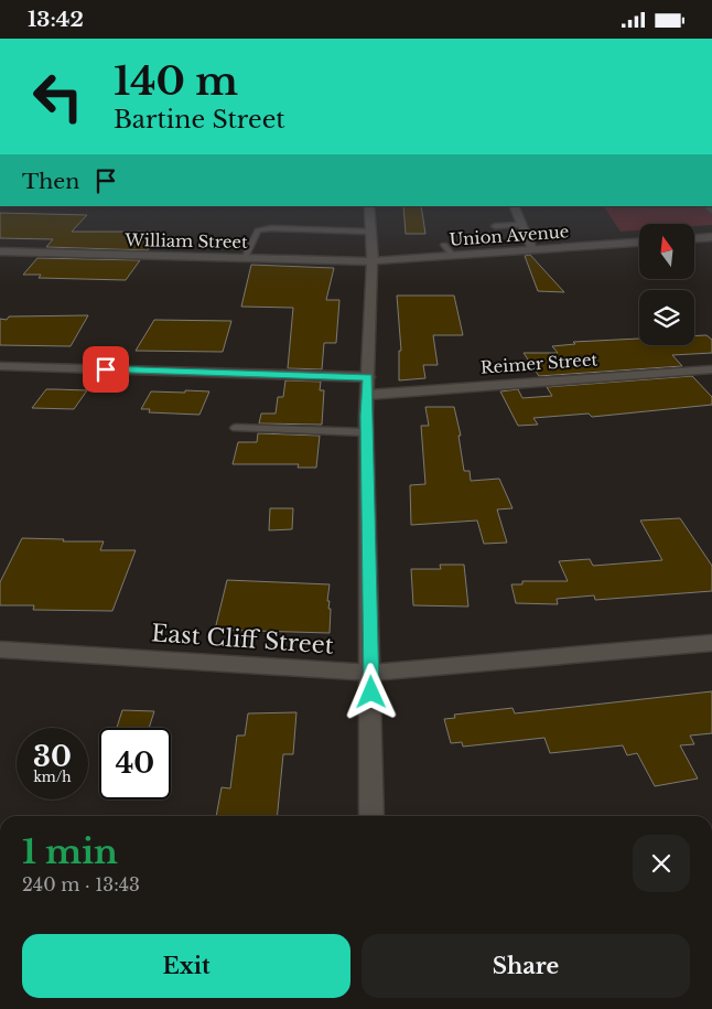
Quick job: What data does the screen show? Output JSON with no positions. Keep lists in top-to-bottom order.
{
  "streets": {
    "street": [
      "Union Avenue",
      "William Street",
      "Reimer Street",
      "East Cliff Street"
    ]
  },
  "crossings": [
    ["Union Avenue", "William Street"]
  ],
  "north": "top",
  "page": {
    "status": "13:42",
    "turn": ["140 m", "Bartine Street"],
    "then": "Then",
    "speed": "30 km/h",
    "limit": "40",
    "heading": ["1 min", "240 m · 13:43"],
    "buttons": ["Exit", "Share"]
  }
}
